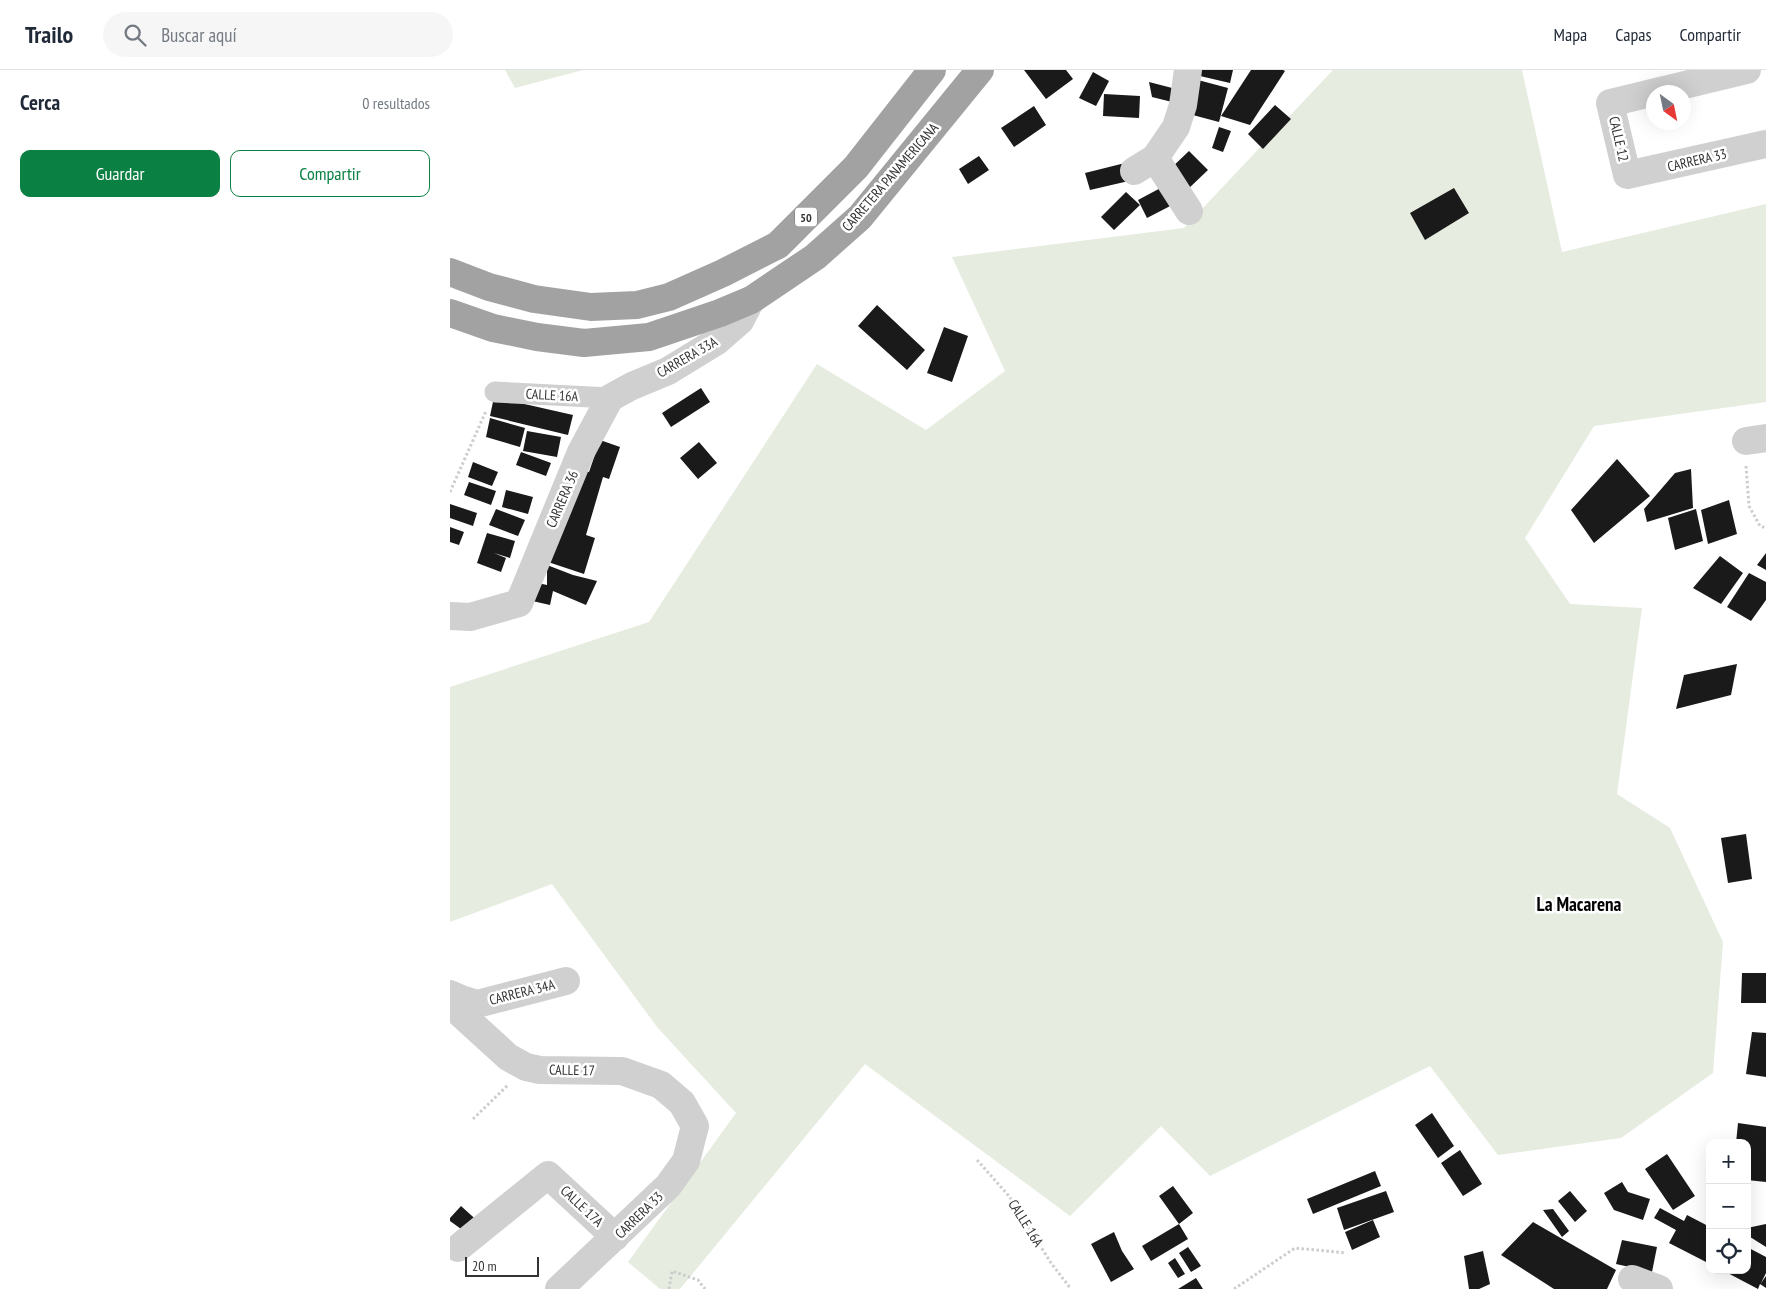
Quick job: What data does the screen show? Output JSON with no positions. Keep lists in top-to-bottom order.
{
  "streets": {
    "highway": ["CARRETERA PANAMERICANA", "50"],
    "street": [
      "CALLE 12",
      "CARRERA 33",
      "CARRERA 33A",
      "CALLE 16A",
      "CARRERA 36",
      "CARRERA 34A",
      "CALLE 17",
      "CALLE 17A"
    ]
  },
  "crossings": [
    ["CALLE 12", "CARRERA 33"],
    ["CARRERA 33", "CALLE 17"],
    ["CARRERA 33", "CALLE 17A"],
    ["CARRETERA PANAMERICANA", "CARRERA 33A"],
    ["CARRERA 33A", "CALLE 16A"],
    ["CARRERA 33A", "CARRERA 36"],
    ["CALLE 16A", "CARRERA 36"]
  ],
  "districts": ["La Macarena"],
  "scale_bar": "20 m",
  "north": "bottom right",
  "page": {
    "header": "Trailo",
    "search": "Buscar aquí",
    "nav": ["Mapa", "Capas", "Compartir"],
    "heading": ["Cerca", "0 resultados"],
    "buttons": ["Guardar", "Compartir"],
    "map_buttons": ["+", "−"],
    "scale": "20 m"
  }
}
